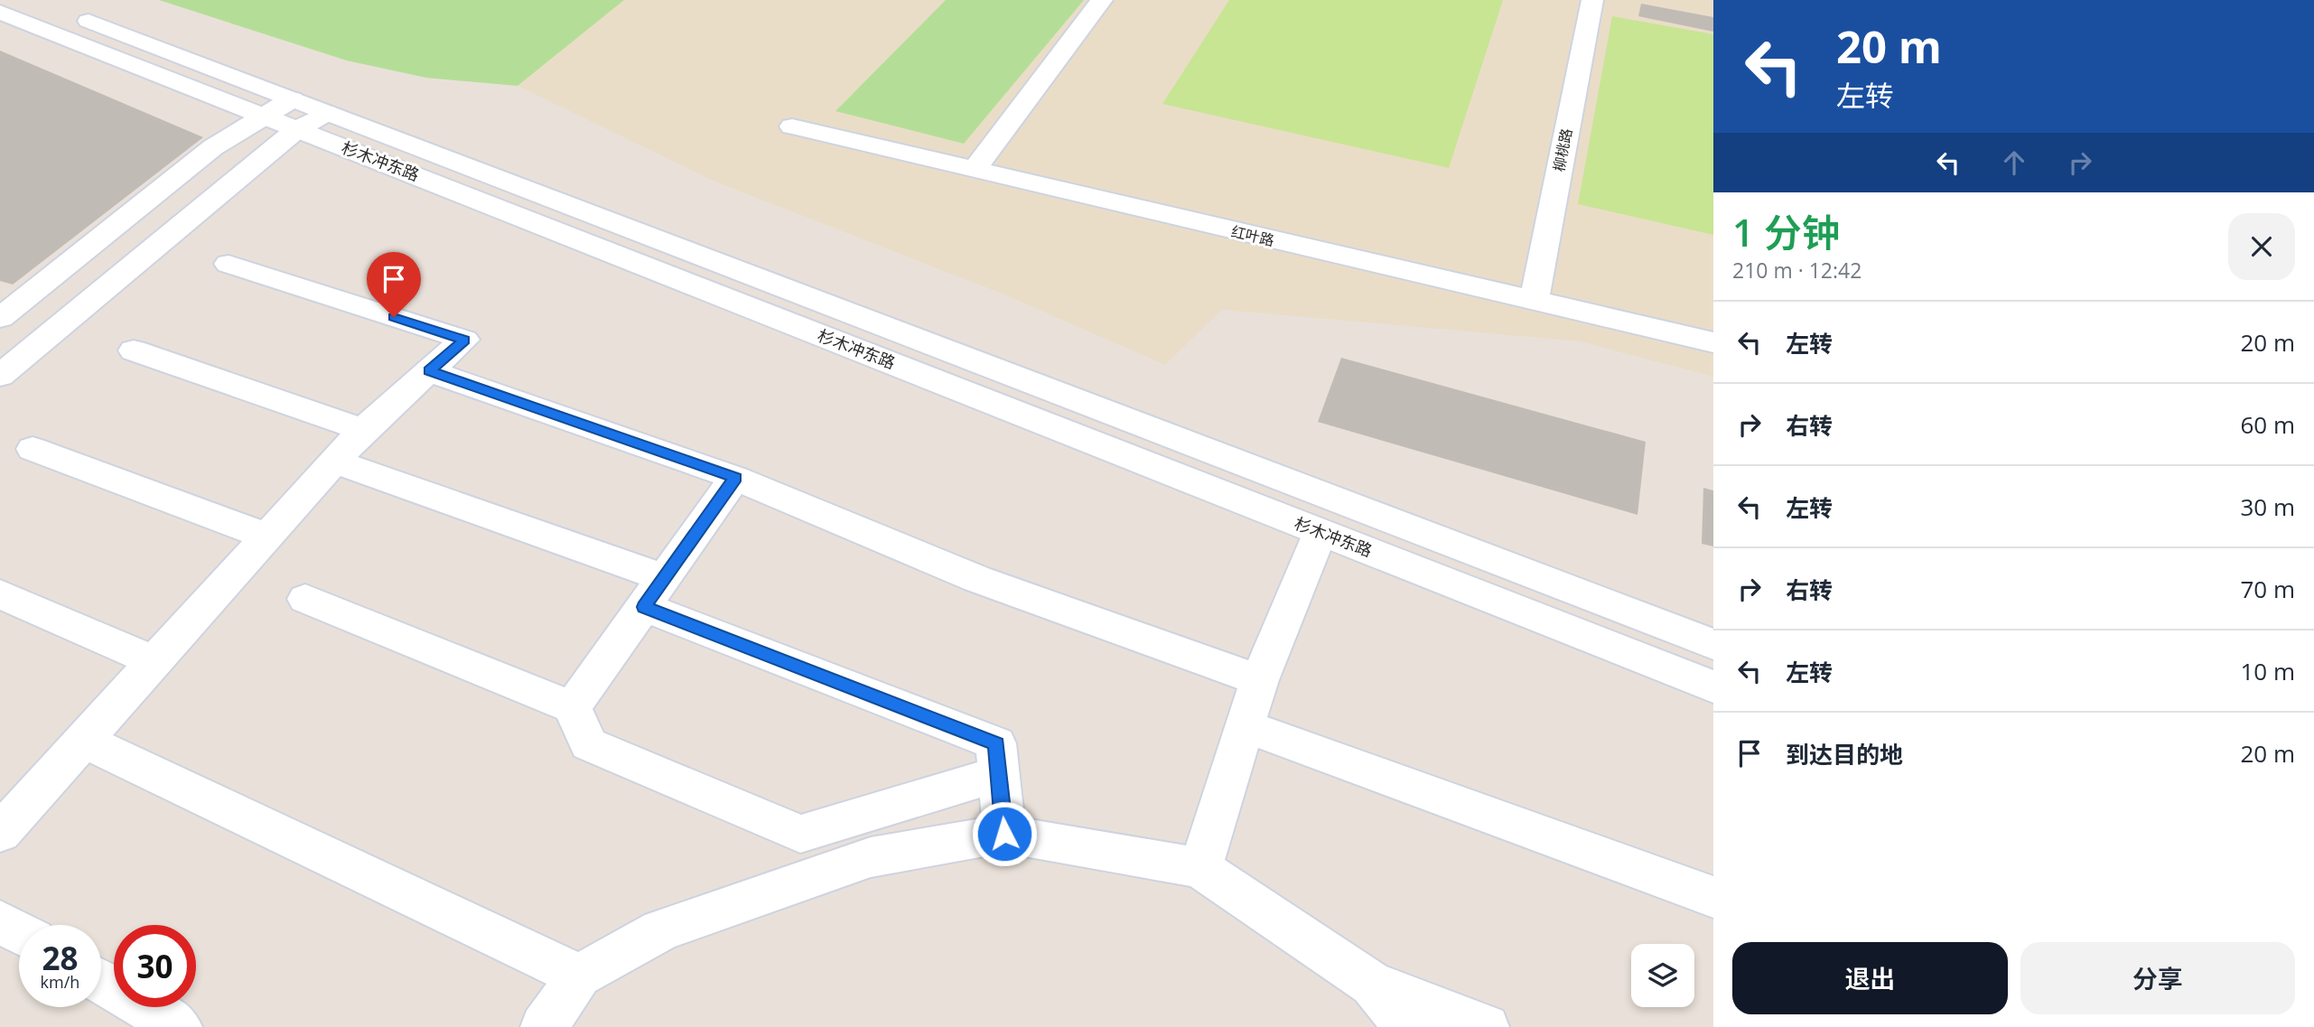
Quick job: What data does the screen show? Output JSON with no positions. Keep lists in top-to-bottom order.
{
  "streets": {
    "street": ["柳桃路", "杉木冲东路", "红叶路"]
  },
  "crossings": [
    ["柳桃路", "红叶路"]
  ],
  "page": {
    "turn": ["20 m", "左转"],
    "heading": ["1 分钟", "210 m · 12:42"],
    "list": [
      {
        "name": "左转",
        "value": "20 m"
      },
      {
        "name": "右转",
        "value": "60 m"
      },
      {
        "name": "左转",
        "value": "30 m"
      },
      {
        "name": "右转",
        "value": "70 m"
      },
      {
        "name": "左转",
        "value": "10 m"
      },
      {
        "name": "到达目的地",
        "value": "20 m"
      }
    ],
    "speed": "28 km/h",
    "limit": "30",
    "buttons": ["退出", "分享"]
  }
}
